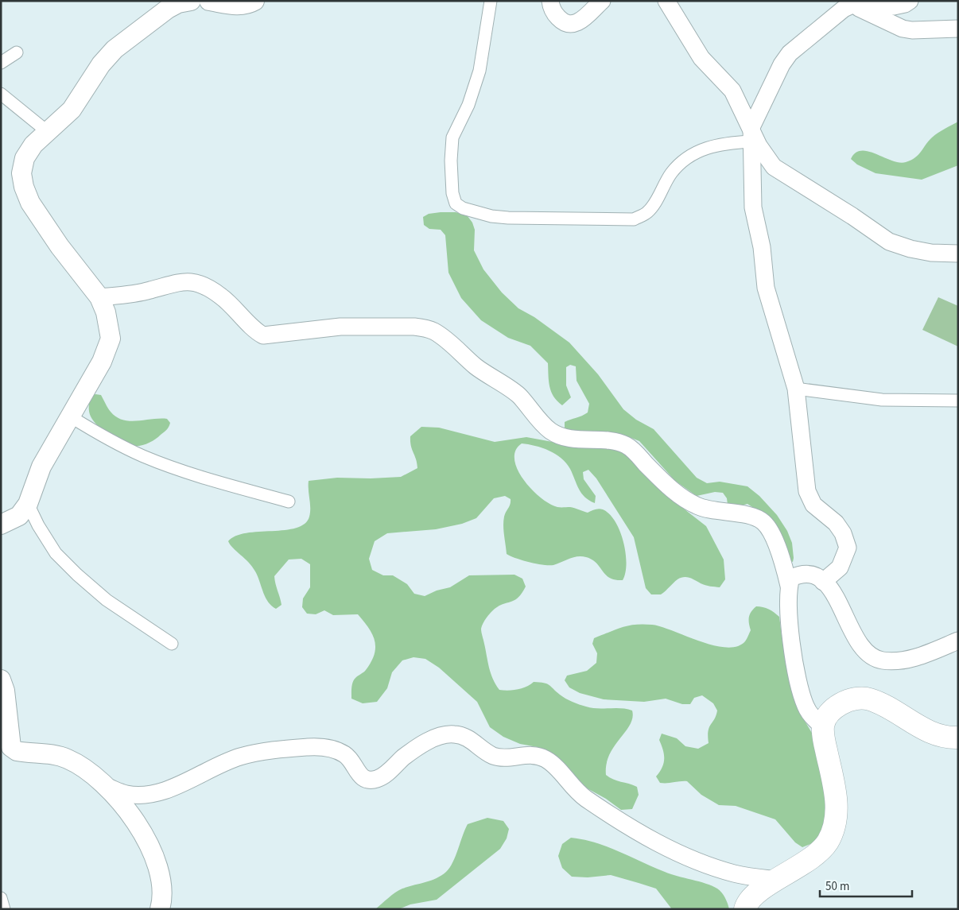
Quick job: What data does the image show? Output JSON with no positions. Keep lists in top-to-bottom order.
{
  "scale_bar": "50 m"
}
